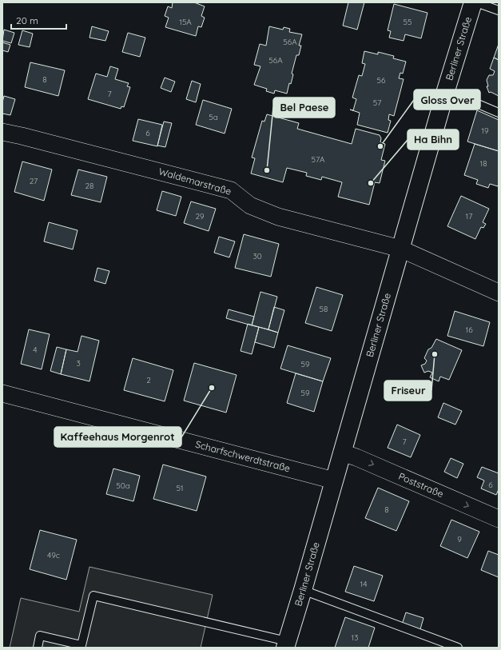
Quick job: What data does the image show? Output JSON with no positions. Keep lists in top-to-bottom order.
{
  "streets": {
    "main road": ["Berliner Straße"],
    "street": ["Waldemarstraße", "Scharfschwerdtstraße", "Poststraße"]
  },
  "crossings": [
    ["Berliner Straße", "Waldemarstraße"],
    ["Berliner Straße", "Scharfschwerdtstraße"],
    ["Berliner Straße", "Poststraße"]
  ],
  "one_way": ["Poststraße"],
  "places": [
    "Gloss Over",
    "Bel Paese",
    "Ha Bihn",
    "Friseur",
    "Kaffeehaus Morgenrot"
  ],
  "house_numbers": [
    "15A",
    "55",
    "56A",
    "56A",
    "8",
    "56",
    "7",
    "57",
    "5a",
    "19",
    "6",
    "57A",
    "18",
    "27",
    "28",
    "29",
    "17",
    "30",
    "58",
    "16",
    "4",
    "3",
    "59",
    "2",
    "59",
    "7",
    "6",
    "50a",
    "51",
    "8",
    "9",
    "49c",
    "14",
    "13"
  ],
  "scale_bar": "20 m"
}
